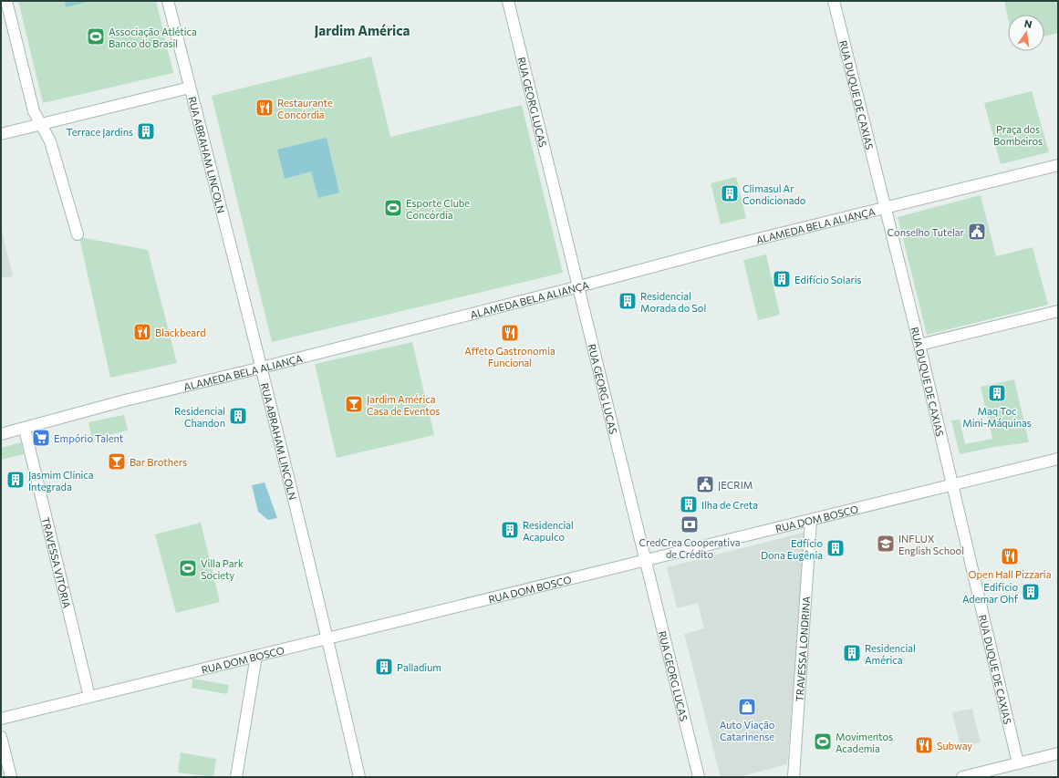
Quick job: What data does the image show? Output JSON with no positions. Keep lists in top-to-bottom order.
{
  "streets": {
    "street": [
      "RUA DUQUE DE CAXIAS",
      "RUA GEORG LUCAS",
      "RUA ABRAHAM LINCOLN",
      "ALAMEDA BELA ALIANÇA",
      "RUA DOM BOSCO",
      "TRAVESSA VITÓRIA",
      "TRAVESSA LONDRINA"
    ]
  },
  "crossings": [
    ["RUA DUQUE DE CAXIAS", "ALAMEDA BELA ALIANÇA"],
    ["RUA DUQUE DE CAXIAS", "RUA DOM BOSCO"],
    ["RUA GEORG LUCAS", "ALAMEDA BELA ALIANÇA"],
    ["RUA GEORG LUCAS", "RUA DOM BOSCO"],
    ["RUA ABRAHAM LINCOLN", "ALAMEDA BELA ALIANÇA"],
    ["RUA ABRAHAM LINCOLN", "RUA DOM BOSCO"],
    ["ALAMEDA BELA ALIANÇA", "TRAVESSA VITÓRIA"],
    ["RUA DOM BOSCO", "TRAVESSA VITÓRIA"],
    ["RUA DOM BOSCO", "TRAVESSA LONDRINA"]
  ],
  "districts": ["Jardim América"],
  "parks": ["Praça dos Bombeiros"],
  "places": {
    "sports": [
      "Associação Atlética Banco do Brasil",
      "Esporte Clube Concórdia",
      "Villa Park Society",
      "Movimentos Academia"
    ],
    "restaurant": [
      "Restaurante Concórdia",
      "Blackbeard",
      "Affeto Gastronomia Funcional",
      "Open Hall Pizzaria",
      "Subway"
    ],
    "building": [
      "Terrace Jardins",
      "Climasul Ar Condicionado",
      "Edifício Solaris",
      "Residencial Morada do Sol",
      "Maq Toc Mini-Máquinas",
      "Residencial Chandon",
      "Jasmim Clínica Integrada",
      "Ilha de Creta",
      "Residencial Acapulco",
      "Edfício Dona Eugênia",
      "Edifício Ademar Ohf",
      "Residencial América",
      "Palladium"
    ],
    "public building": ["Conselho Tutelar", "JECRIM"],
    "bar": ["Jardim América Casa de Eventos", "Bar Brothers"],
    "supermarket": ["Empório Talent"],
    "bank": ["CredCrea Cooperativa de Crédito"],
    "school or university": ["INFLUX English School"],
    "shop": ["Auto Viação Catarinense"]
  },
  "north": "top"
}
